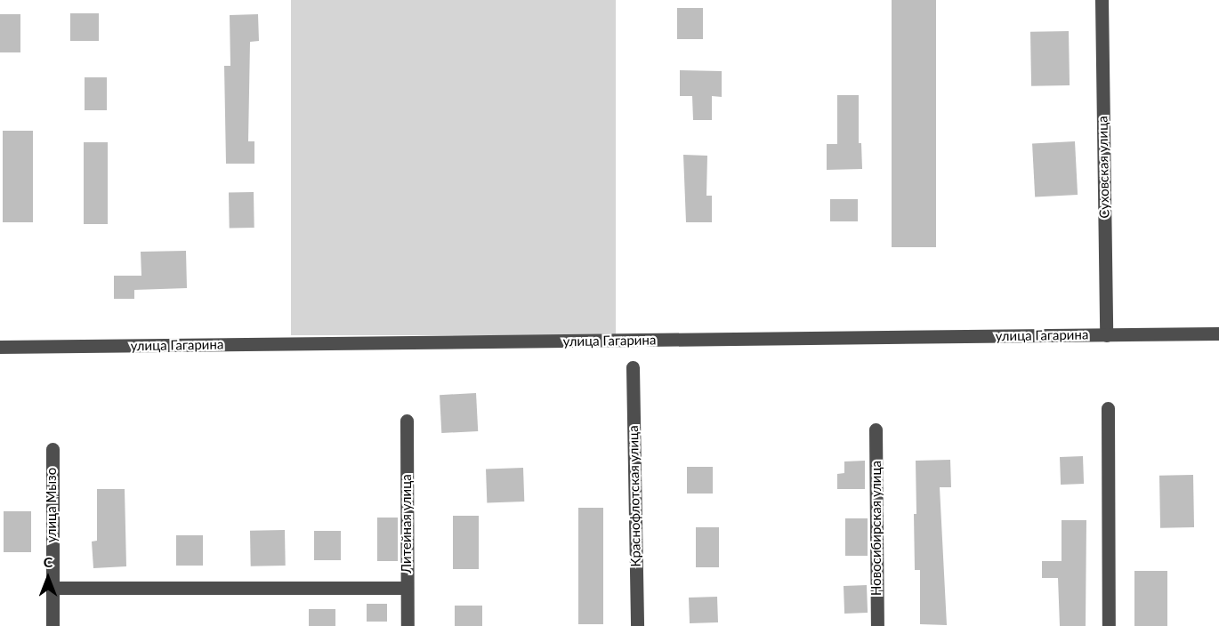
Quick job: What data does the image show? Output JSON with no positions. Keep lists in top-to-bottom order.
{
  "streets": {
    "street": [
      "Суховская улица",
      "улица Гагарина",
      "Краснофлотская улица",
      "улица Мызо",
      "Литейная улица",
      "Новосибирская улица"
    ]
  },
  "crossings": [
    ["Суховская улица", "улица Гагарина"]
  ],
  "north": "top"
}
